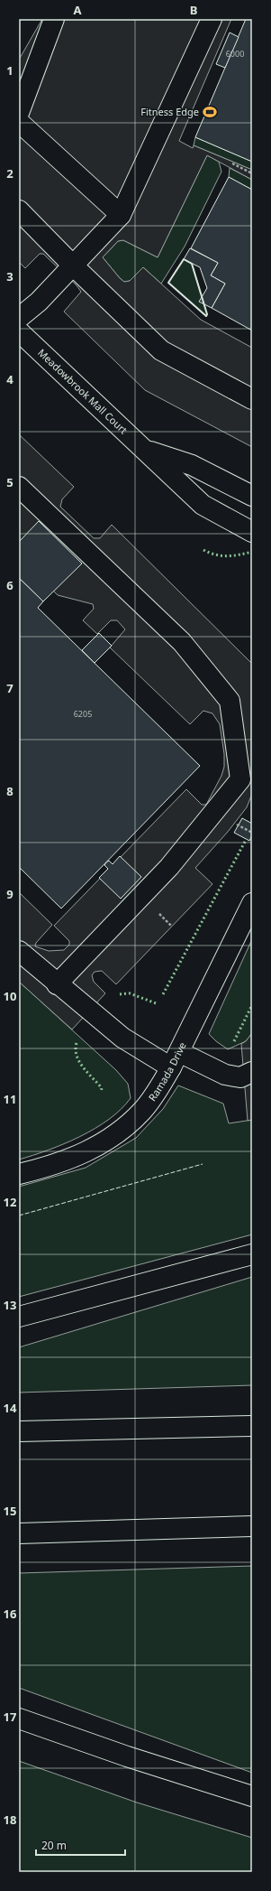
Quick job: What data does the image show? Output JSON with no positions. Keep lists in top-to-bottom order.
{
  "streets": {
    "main road": ["Meadowbrook Mall Court", "Ramada Drive"]
  },
  "places": {
    "sports": ["Fitness Edge"]
  },
  "house_numbers": ["6000", "6205"],
  "scale_bar": "20 m",
  "grid": {
    "columns": ["A", "B"],
    "rows": [
      "1",
      "2",
      "3",
      "4",
      "5",
      "6",
      "7",
      "8",
      "9",
      "10",
      "11",
      "12",
      "13",
      "14",
      "15",
      "16",
      "17",
      "18"
    ]
  }
}
